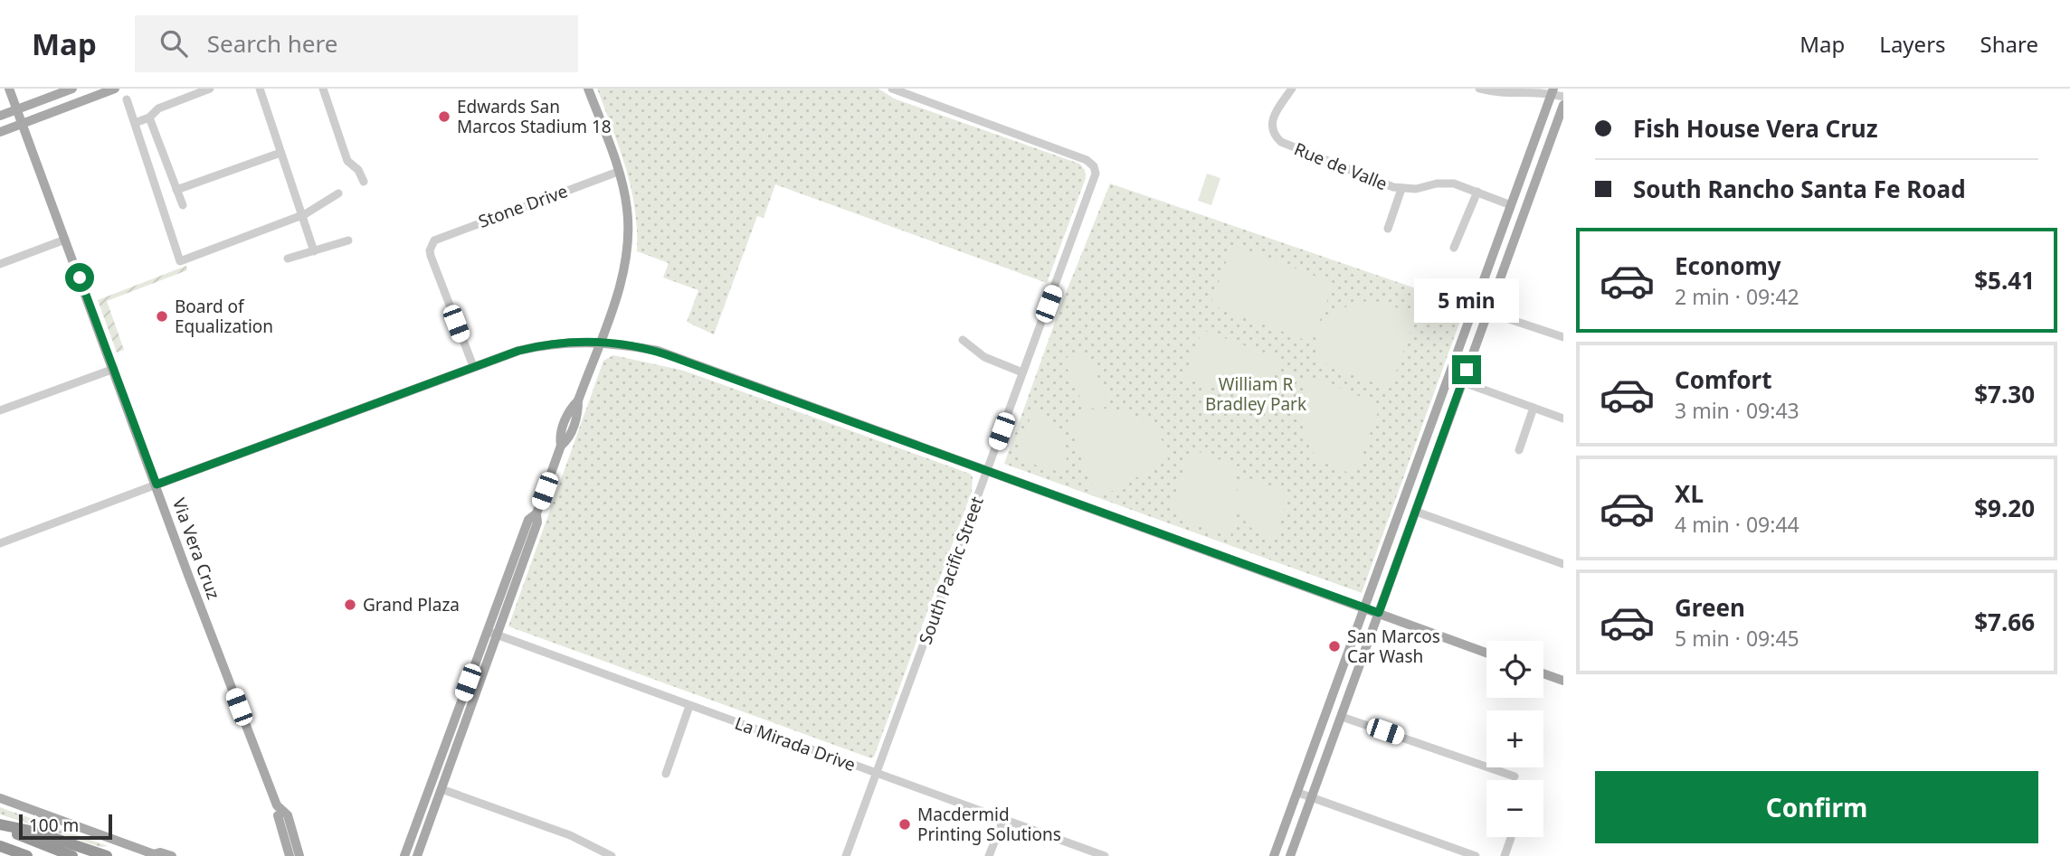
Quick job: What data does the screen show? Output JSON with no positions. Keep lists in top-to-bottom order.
{
  "streets": {
    "main road": ["Via Vera Cruz"],
    "street": [
      "Rue de Valle",
      "Stone Drive",
      "South Pacific Street",
      "La Mirada Drive"
    ]
  },
  "crossings": [
    ["South Pacific Street", "La Mirada Drive"]
  ],
  "parks": ["William R Bradley Park"],
  "places": [
    "Edwards San Marcos Stadium 18",
    "Board of Equalization",
    "Grand Plaza",
    "San Marcos Car Wash",
    "Macdermid Printing Solutions"
  ],
  "scale_bar": "100 m",
  "page": {
    "header": "Map",
    "search": "Search here",
    "nav": ["Map", "Layers", "Share"],
    "banner": ["Fish House Vera Cruz", "South Rancho Santa Fe Road"],
    "list": [
      {
        "name": "Economy",
        "note": "2 min · 09:42",
        "value": "$5.41"
      },
      {
        "name": "Comfort",
        "note": "3 min · 09:43",
        "value": "$7.30"
      },
      {
        "name": "XL",
        "note": "4 min · 09:44",
        "value": "$9.20"
      },
      {
        "name": "Green",
        "note": "5 min · 09:45",
        "value": "$7.66"
      }
    ],
    "bubble": "5 min",
    "map_buttons": ["+", "−"],
    "buttons": "Confirm",
    "scale": "100 m"
  }
}
